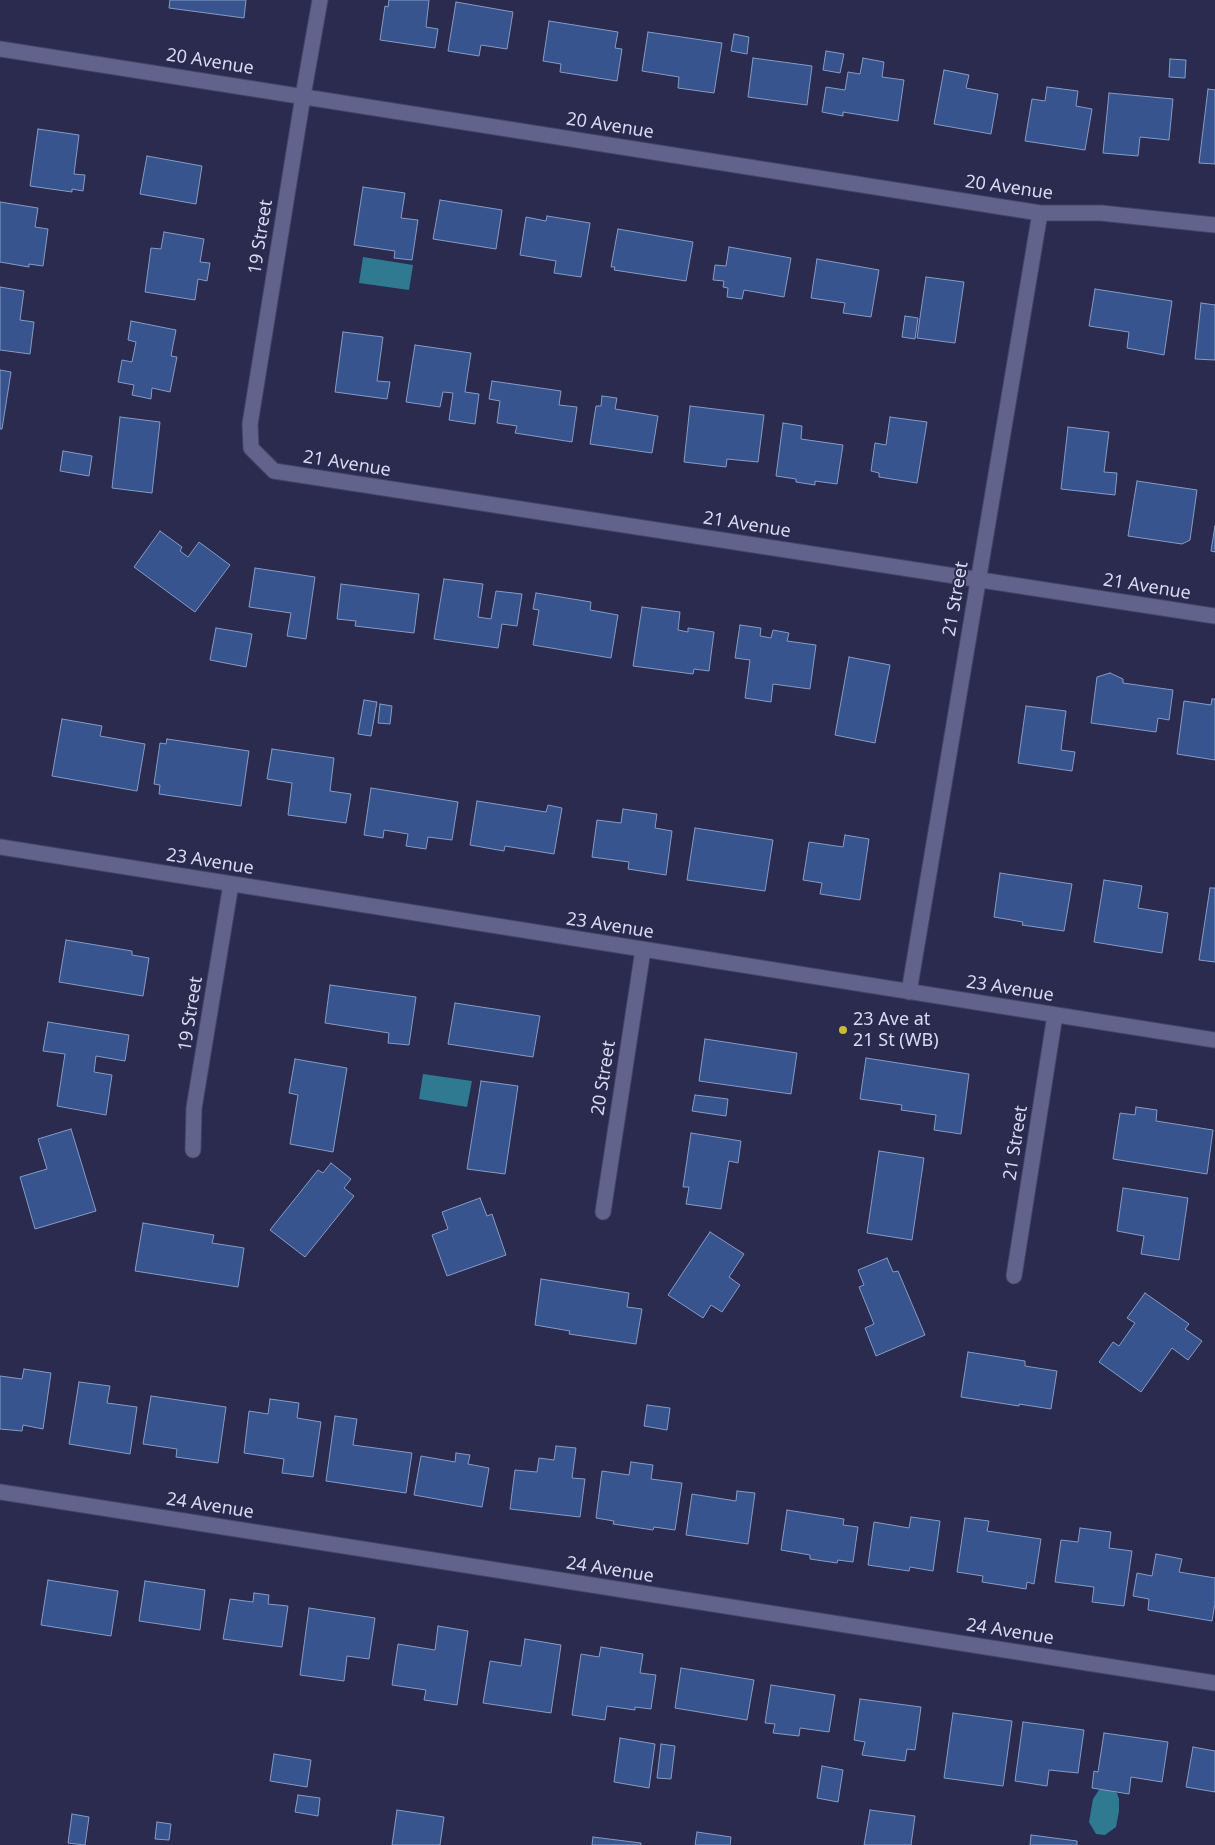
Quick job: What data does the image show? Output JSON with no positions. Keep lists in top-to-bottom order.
{
  "streets": {
    "street": [
      "20 Avenue",
      "19 Street",
      "21 Avenue",
      "21 Street",
      "23 Avenue",
      "20 Street",
      "24 Avenue"
    ]
  },
  "crossings": [
    ["20 Avenue", "19 Street"],
    ["20 Avenue", "21 Street"],
    ["19 Street", "21 Avenue"],
    ["19 Street", "23 Avenue"],
    ["21 Avenue", "21 Street"],
    ["21 Street", "23 Avenue"],
    ["23 Avenue", "20 Street"]
  ],
  "places": ["23 Ave at 21 St (WB)"]
}
